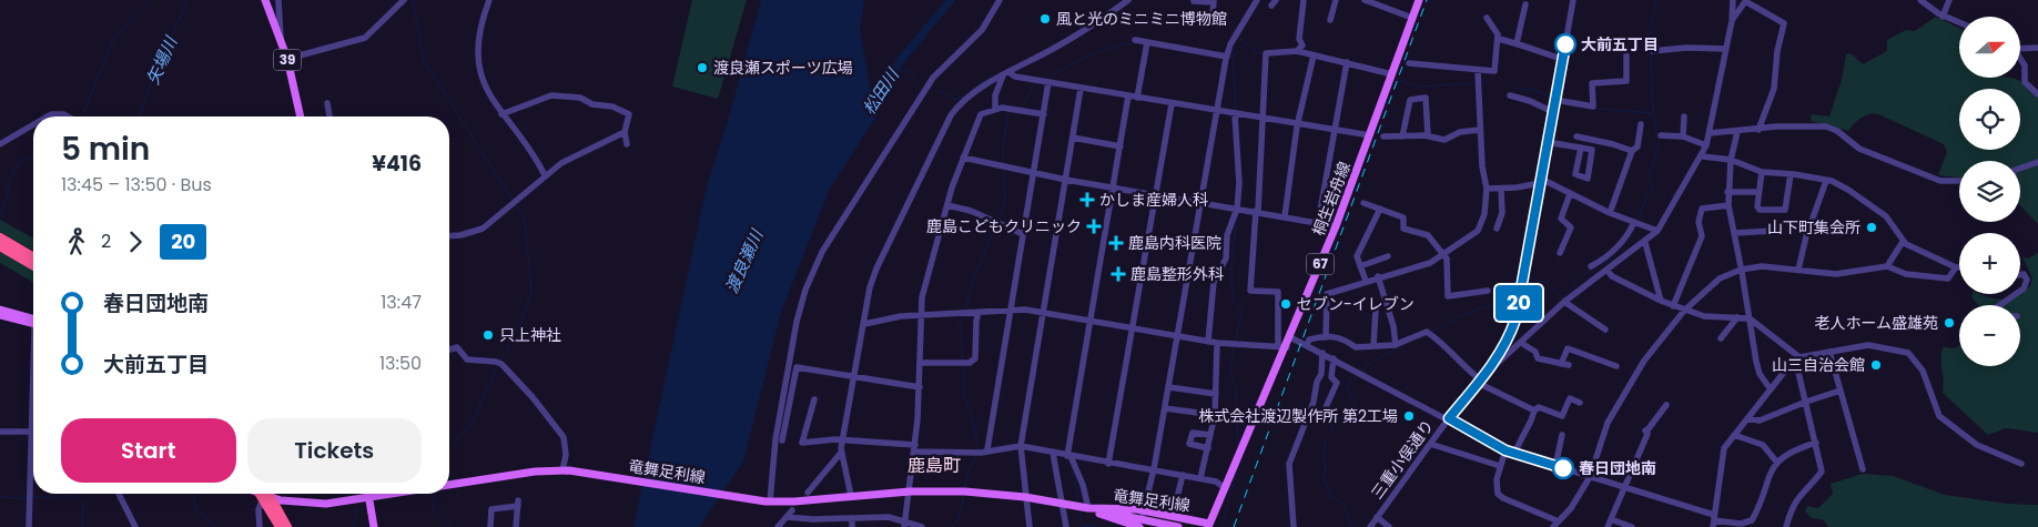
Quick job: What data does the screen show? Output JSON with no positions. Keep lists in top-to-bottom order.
{
  "streets": {
    "main road": [
      "39",
      "桐生岩舟線",
      "67",
      "竜舞足利線"
    ],
    "street": ["三重小俣通り"]
  },
  "crossings": [
    ["桐生岩舟線", "竜舞足利線"]
  ],
  "districts": ["鹿島町"],
  "water": ["矢場川", "松田川", "渡良瀬川"],
  "places": {
    "other": [
      "風と光のミニミニ博物館",
      "大前五丁目",
      "渡良瀬スポーツ広場",
      "山下町集会所",
      "セブン-イレブン",
      "老人ホーム盛雄苑",
      "只上神社",
      "山三自治会館",
      "株式会社渡辺製作所 第2工場",
      "春日団地南"
    ],
    "health": [
      "かしま産婦人科",
      "鹿島こどもクリニック",
      "鹿島内科医院",
      "鹿島整形外科"
    ]
  },
  "lines": ["bus line 20"],
  "north": "right",
  "page": {
    "on_map": "20",
    "map_buttons": ["+", "−"],
    "heading": ["5 min", "13:45 – 13:50 · Bus", "¥416"],
    "legs": ["2", "20"],
    "list": [
      {
        "name": "春日団地南",
        "value": "13:47"
      },
      {
        "name": "大前五丁目",
        "value": "13:50"
      }
    ],
    "buttons": ["Start", "Tickets"]
  }
}
